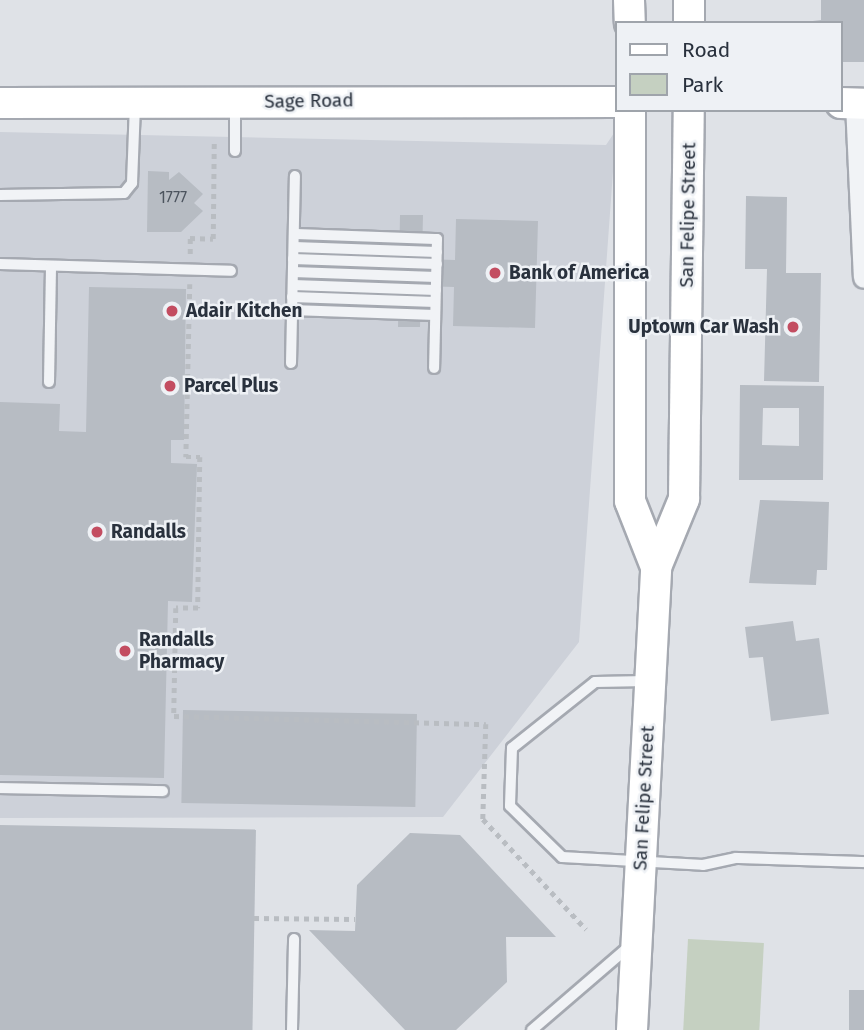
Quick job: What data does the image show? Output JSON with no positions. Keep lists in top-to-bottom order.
{
  "streets": {
    "main road": ["Sage Road", "San Felipe Street"]
  },
  "places": [
    "Bank of America",
    "Adair Kitchen",
    "Uptown Car Wash",
    "Parcel Plus",
    "Randalls",
    "Randalls Pharmacy"
  ],
  "house_numbers": ["1777"],
  "legend": ["Road", "Park"]
}
